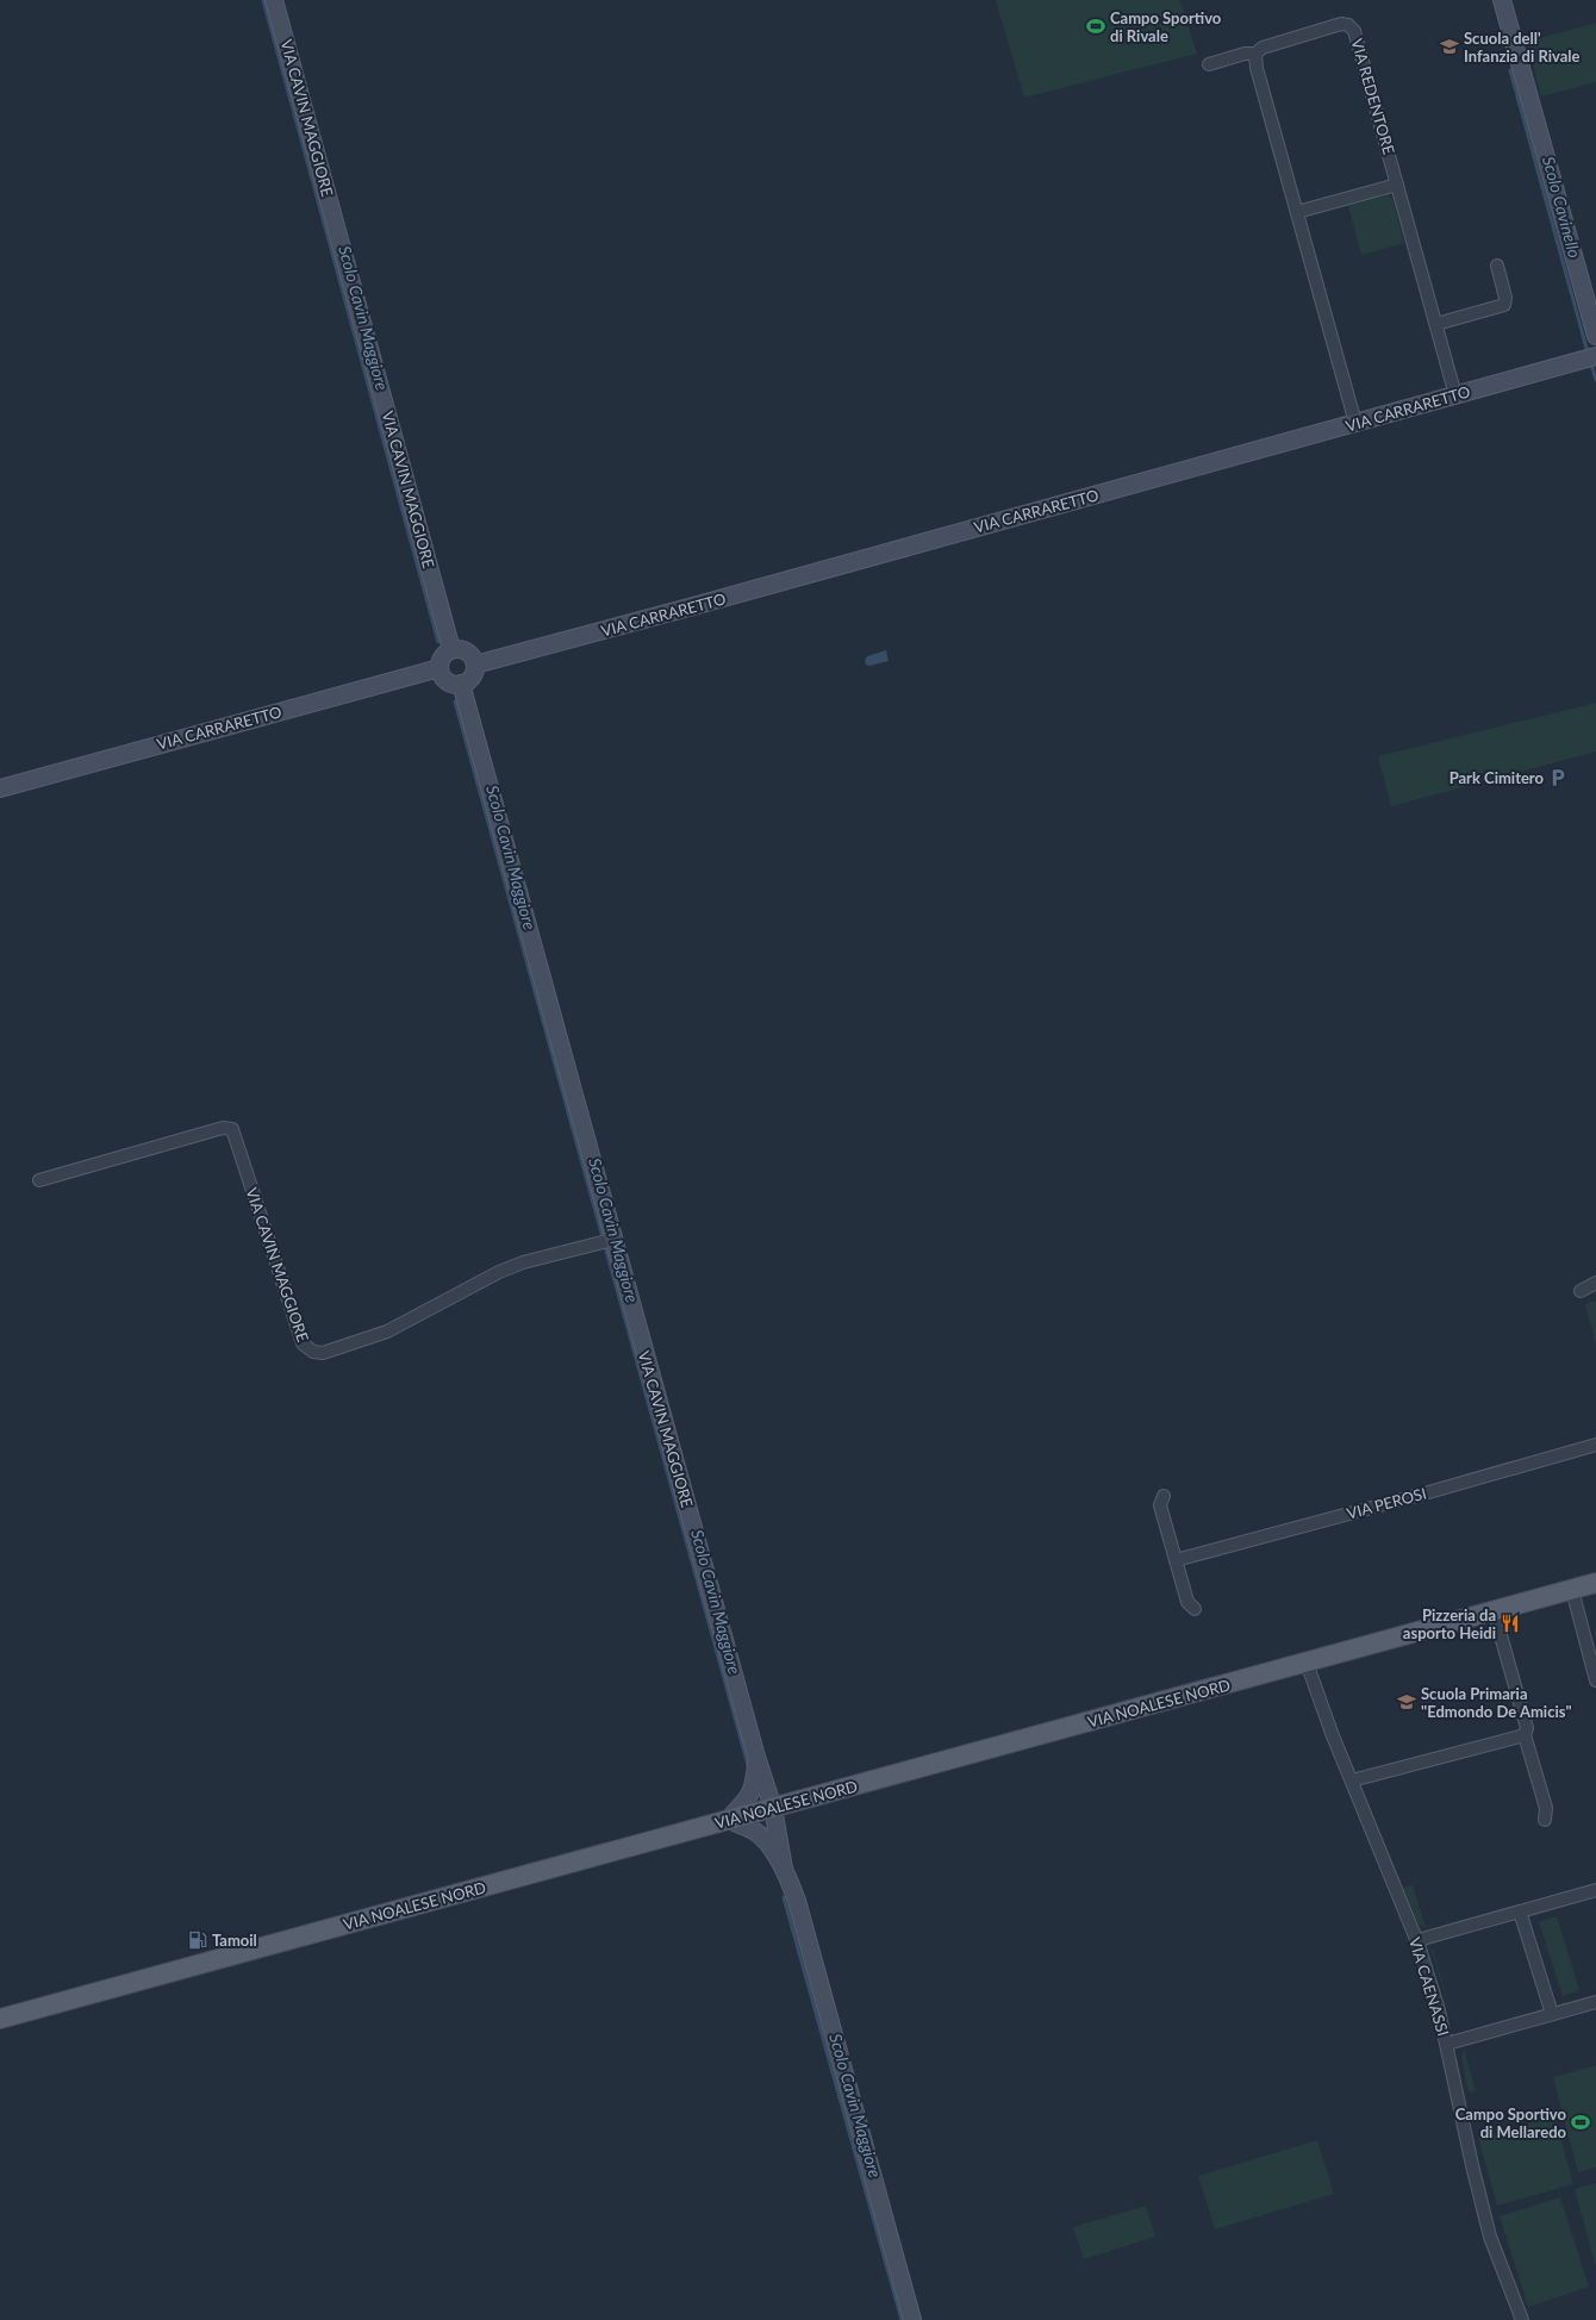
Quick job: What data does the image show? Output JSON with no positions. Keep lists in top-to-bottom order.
{
  "streets": {
    "main road": ["VIA NOALESE NORD"],
    "street": [
      "VIA REDENTORE",
      "VIA CAVIN MAGGIORE",
      "VIA CARRARETTO",
      "VIA PEROSI",
      "VIA CAENASSI"
    ]
  },
  "crossings": [
    ["VIA REDENTORE", "VIA CARRARETTO"],
    ["VIA CAVIN MAGGIORE", "VIA CARRARETTO"],
    ["VIA CAVIN MAGGIORE", "VIA NOALESE NORD"],
    ["VIA NOALESE NORD", "VIA CAENASSI"]
  ],
  "water": ["Scolo Cavinello", "Scolo Cavin Maggiore"],
  "places": {
    "sports": ["Campo Sportivo di Rivale", "Campo Sportivo di Mellaredo"],
    "school or university": ["Scuola dell' Infanzia di Rivale", "Scuola Primaria \"Edmondo De Amicis\""],
    "parking": ["Park Cimitero"],
    "restaurant": ["Pizzeria da asporto Heidi"],
    "fuel station": ["Tamoil"]
  }
}
